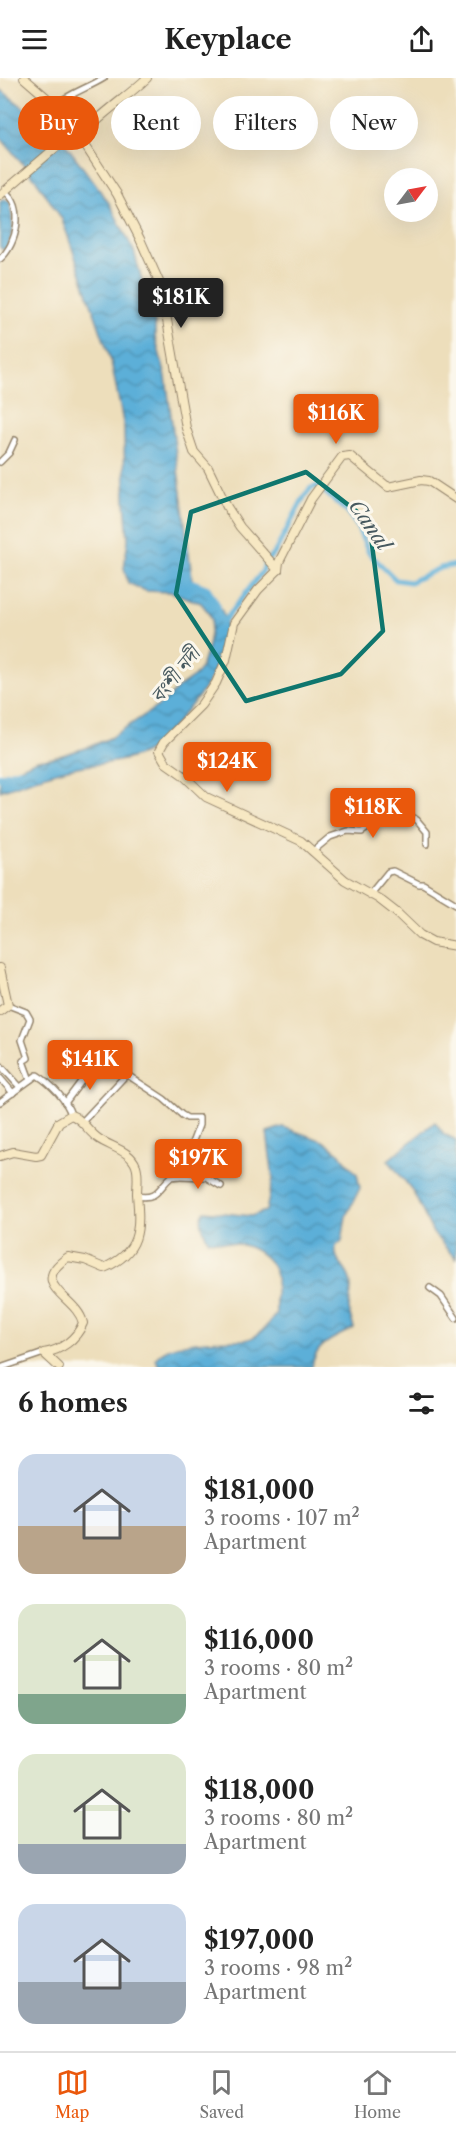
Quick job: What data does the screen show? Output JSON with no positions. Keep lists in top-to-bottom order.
{
  "water": ["Canal", "বংশী নদী"],
  "north": "top right",
  "page": {
    "header": "Keyplace",
    "chip": [
      "Buy",
      "Rent",
      "Filters",
      "New"
    ],
    "price": [
      "$181K",
      "$116K",
      "$124K",
      "$118K",
      "$141K",
      "$197K"
    ],
    "heading": "6 homes",
    "list": [
      {
        "name": "$181,000",
        "note": "3 rooms · 107 m² · Apartment"
      },
      {
        "name": "$116,000",
        "note": "3 rooms · 80 m² · Apartment"
      },
      {
        "name": "$118,000",
        "note": "3 rooms · 80 m² · Apartment"
      },
      {
        "name": "$197,000",
        "note": "3 rooms · 98 m² · Apartment"
      }
    ],
    "tabs": ["Map", "Saved", "Home"]
  }
}
